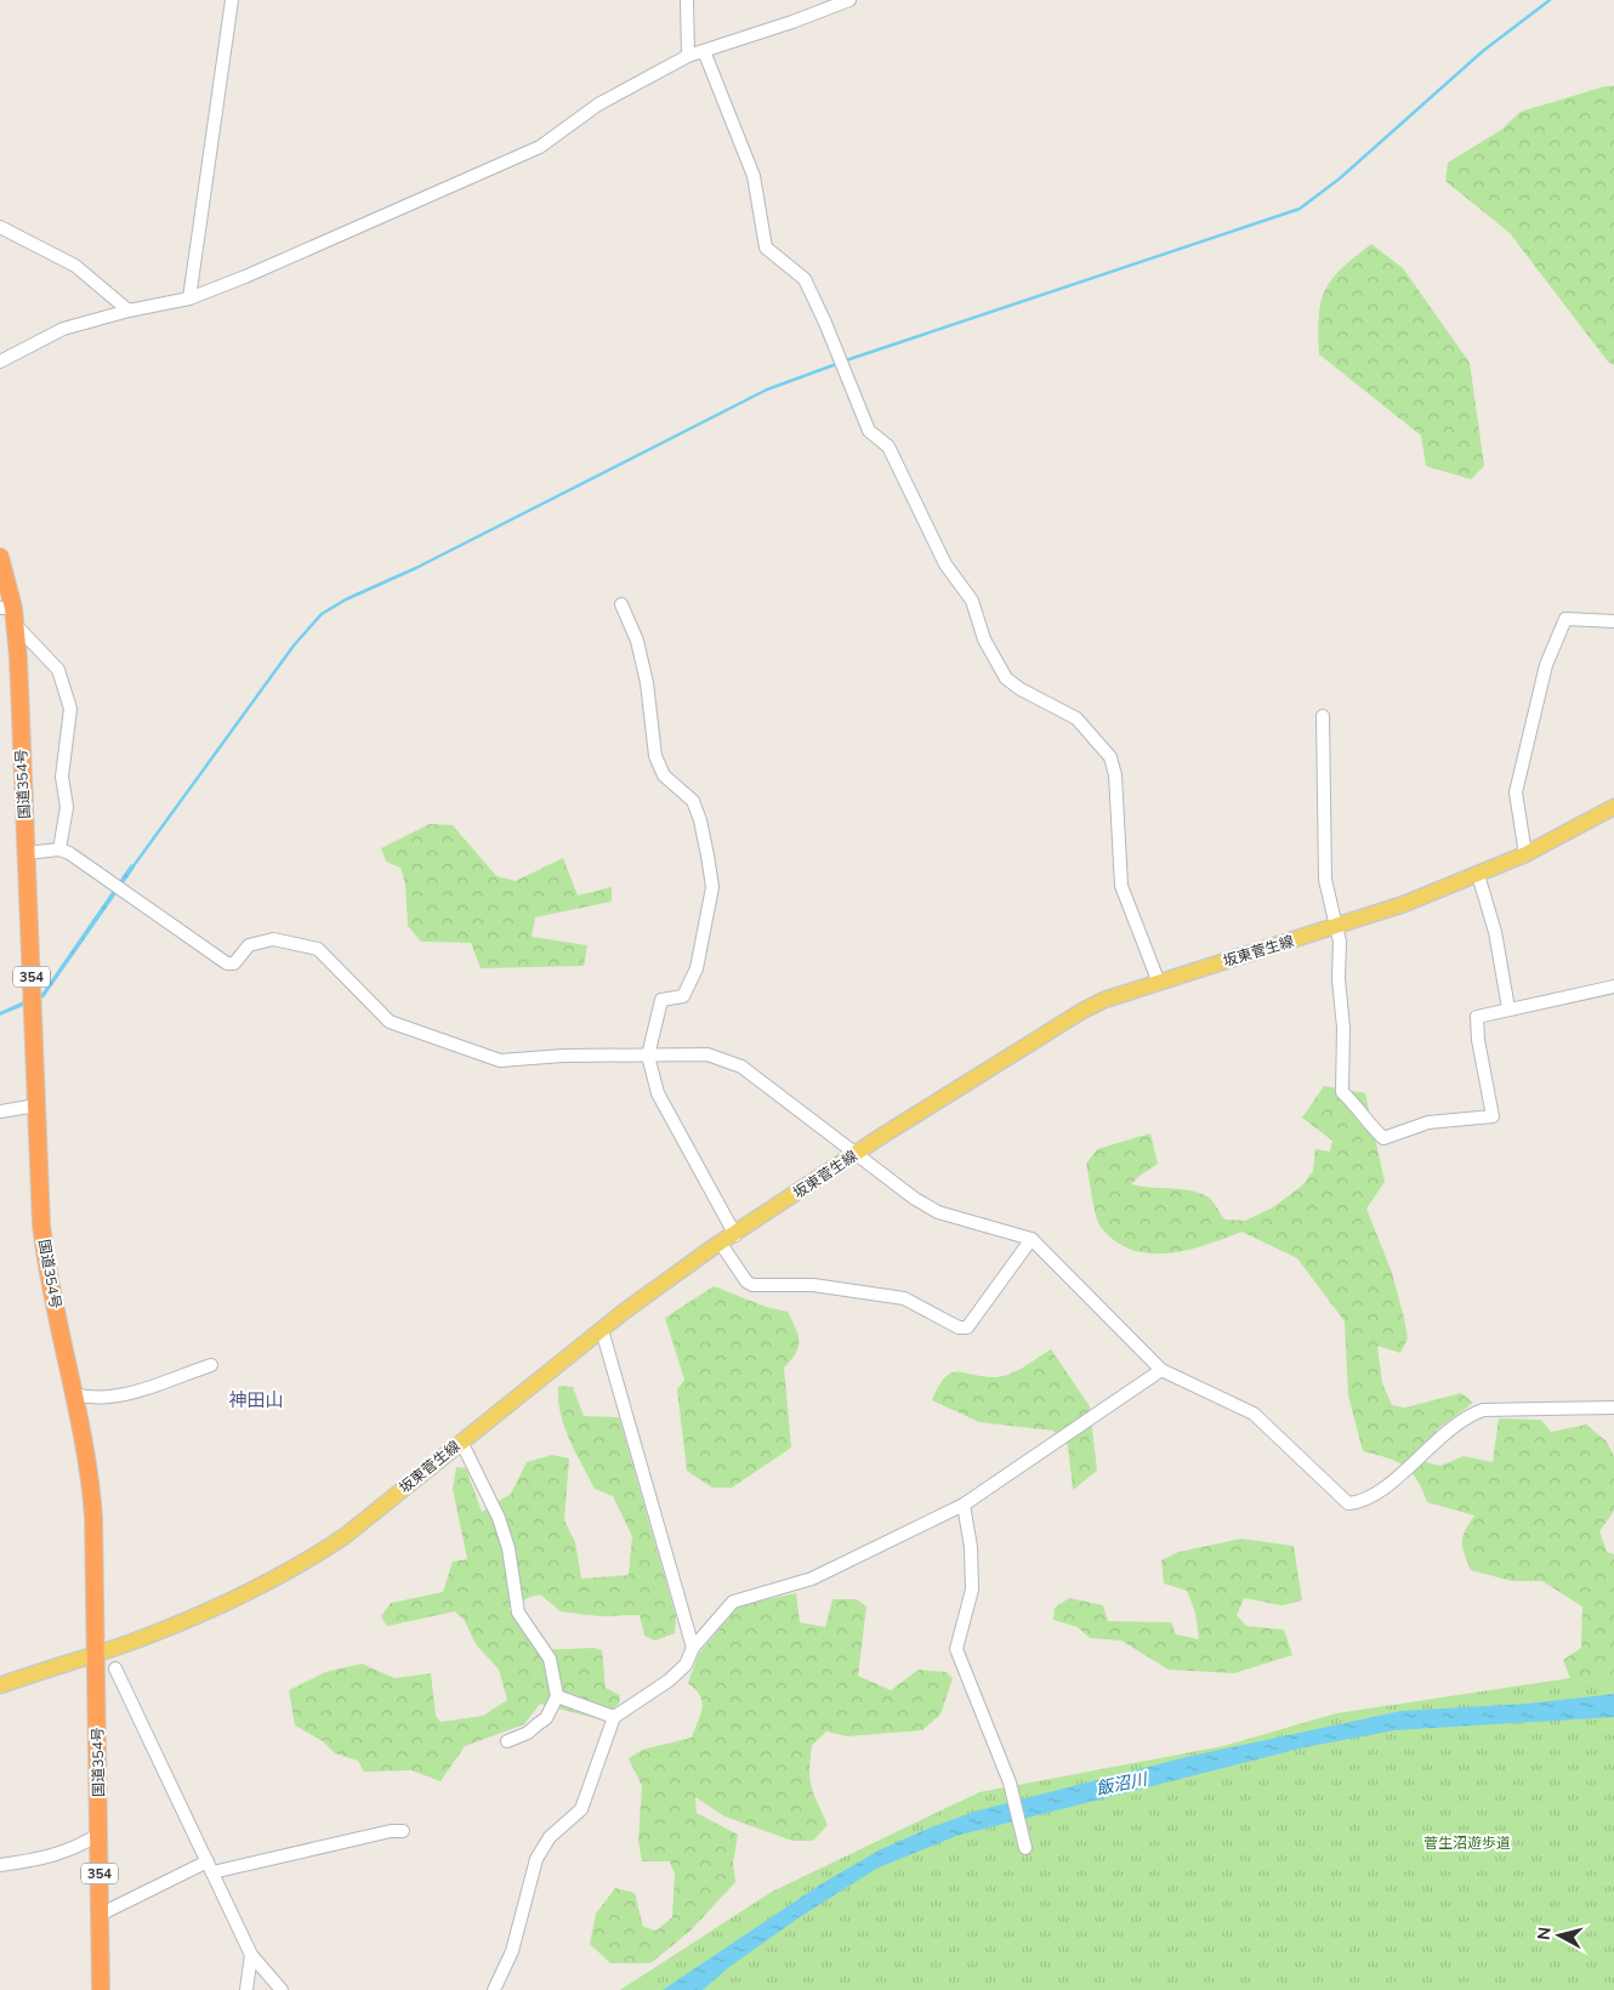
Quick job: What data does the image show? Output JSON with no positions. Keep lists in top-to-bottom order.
{
  "streets": {
    "highway": ["国道354号", "354"],
    "main road": ["坂東菅生線"]
  },
  "crossings": [
    ["国道354号", "坂東菅生線"]
  ],
  "districts": ["神田山"],
  "water": ["飯沼川"],
  "parks": ["菅生沼遊歩道"],
  "north": "left"
}
